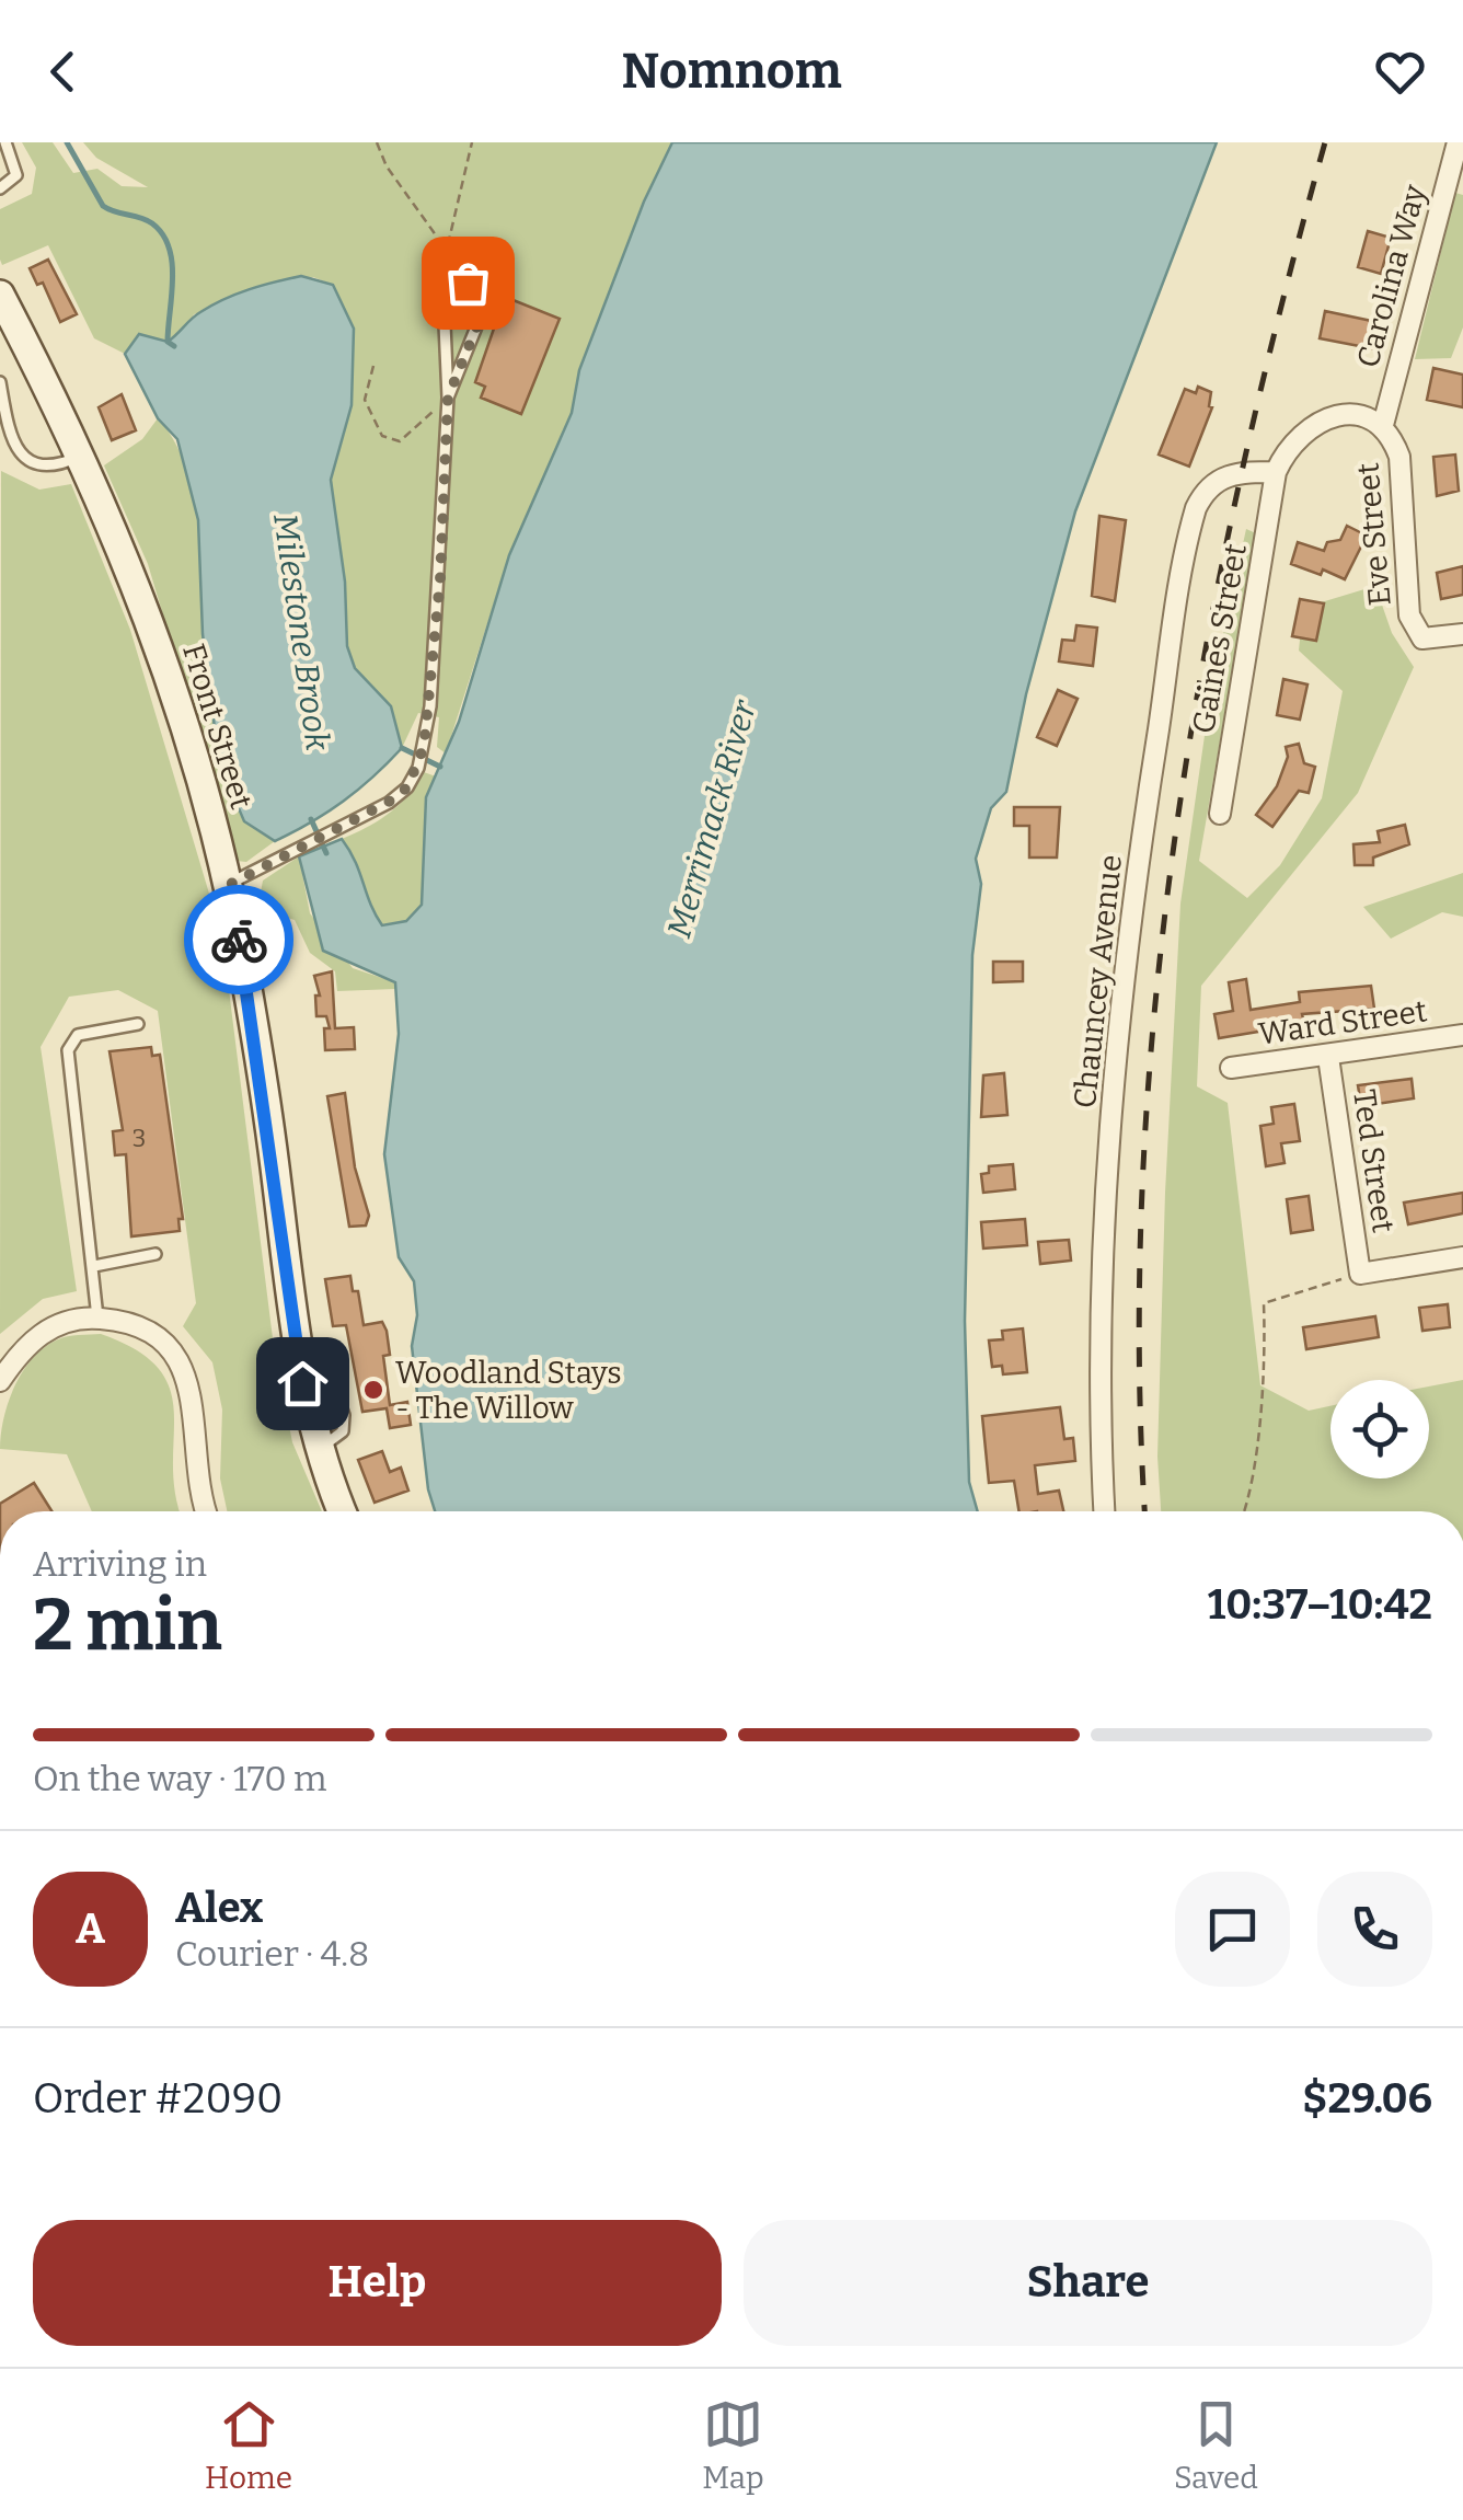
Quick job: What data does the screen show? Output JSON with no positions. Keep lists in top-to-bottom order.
{
  "streets": {
    "main road": ["Front Street"],
    "street": [
      "Carolina Way",
      "Eve Street",
      "Gaines Street",
      "Chauncey Avenue",
      "Ward Street",
      "Ted Street"
    ]
  },
  "crossings": [
    ["Carolina Way", "Eve Street"],
    ["Eve Street", "Gaines Street"],
    ["Eve Street", "Chauncey Avenue"],
    ["Gaines Street", "Chauncey Avenue"],
    ["Ward Street", "Ted Street"]
  ],
  "water": ["Milestone Brook", "Merrimack River"],
  "places": ["Woodland Stays - The Willow"],
  "house_numbers": ["3"],
  "page": {
    "header": "Nomnom",
    "heading": ["2 min", "Arriving in", "10:37–10:42"],
    "panel": [
      "Alex",
      "Courier · 4.8",
      "Order #2090",
      "$29.06"
    ],
    "bar": "On the way · 170 m",
    "round": "A",
    "buttons": ["Help", "Share"],
    "tabs": ["Home", "Map", "Saved"]
  }
}
